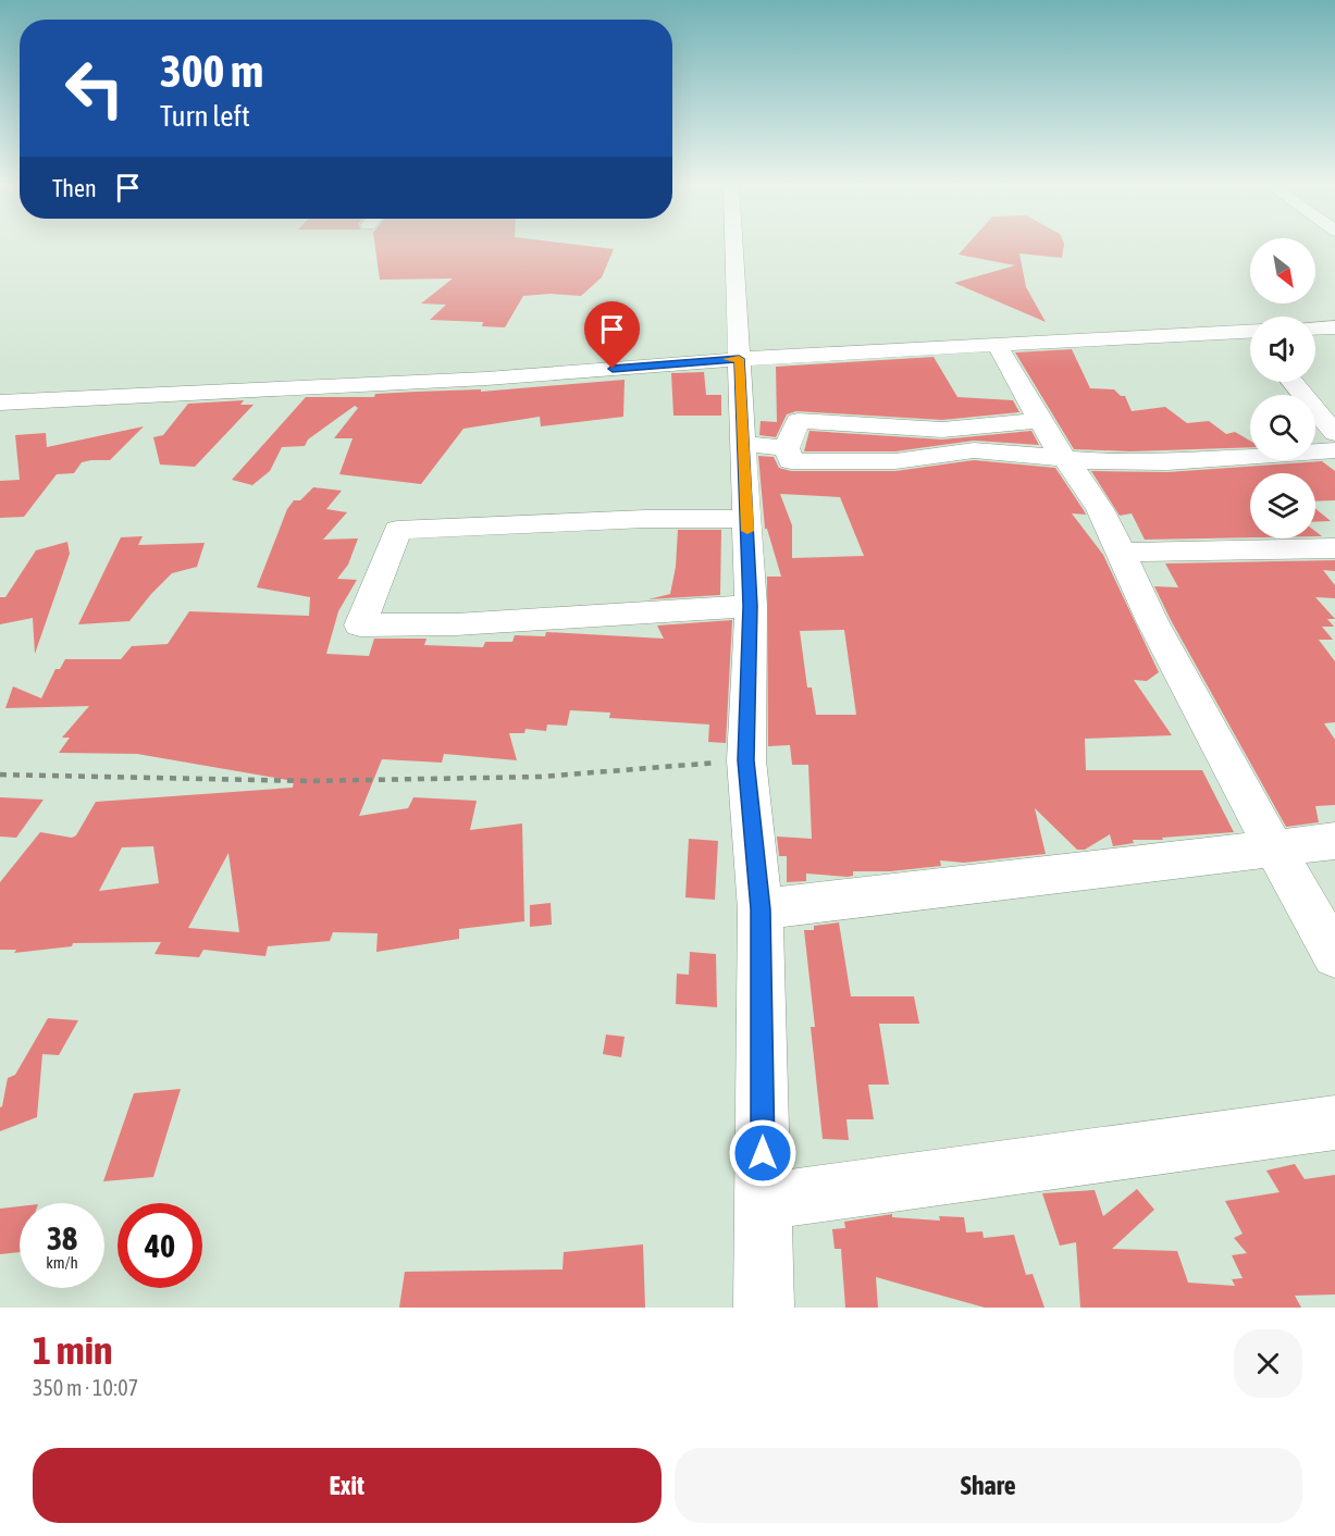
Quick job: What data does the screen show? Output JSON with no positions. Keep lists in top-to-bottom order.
{
  "north": "bottom right",
  "page": {
    "turn": ["300 m", "Turn left"],
    "then": "Then",
    "speed": "38 km/h",
    "limit": "40",
    "heading": ["1 min", "350 m · 10:07"],
    "buttons": ["Exit", "Share"]
  }
}
